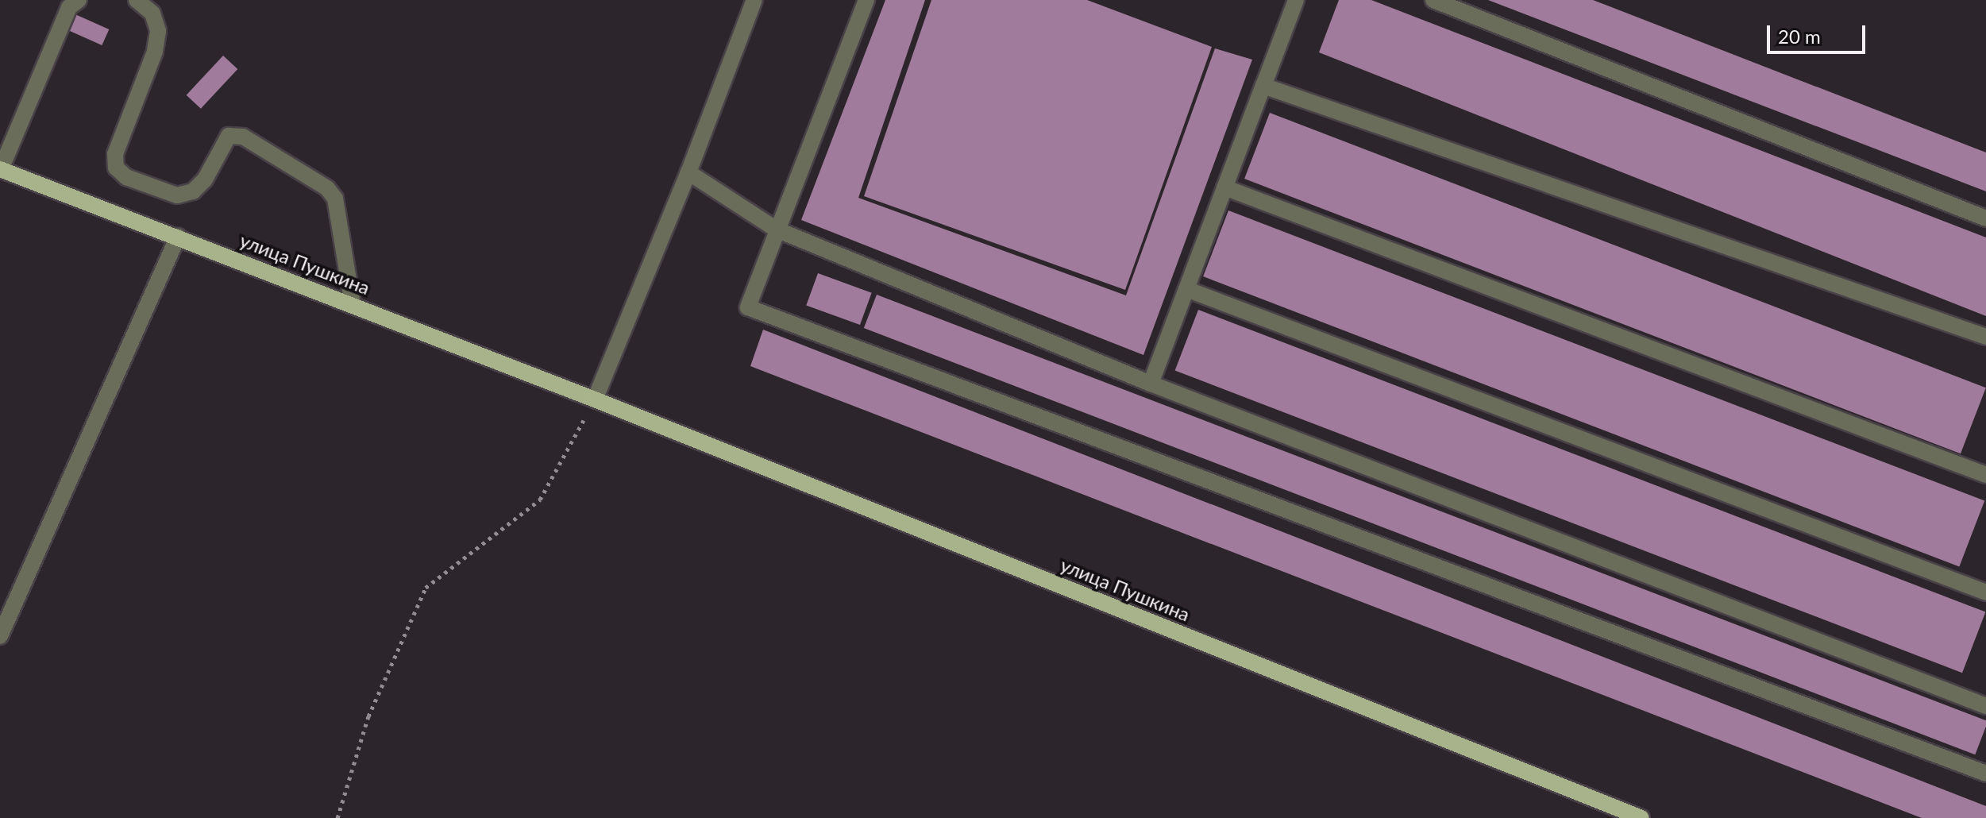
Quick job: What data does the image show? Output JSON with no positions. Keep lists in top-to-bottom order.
{
  "streets": {
    "main road": ["улица Пушкина"]
  },
  "scale_bar": "20 m"
}
